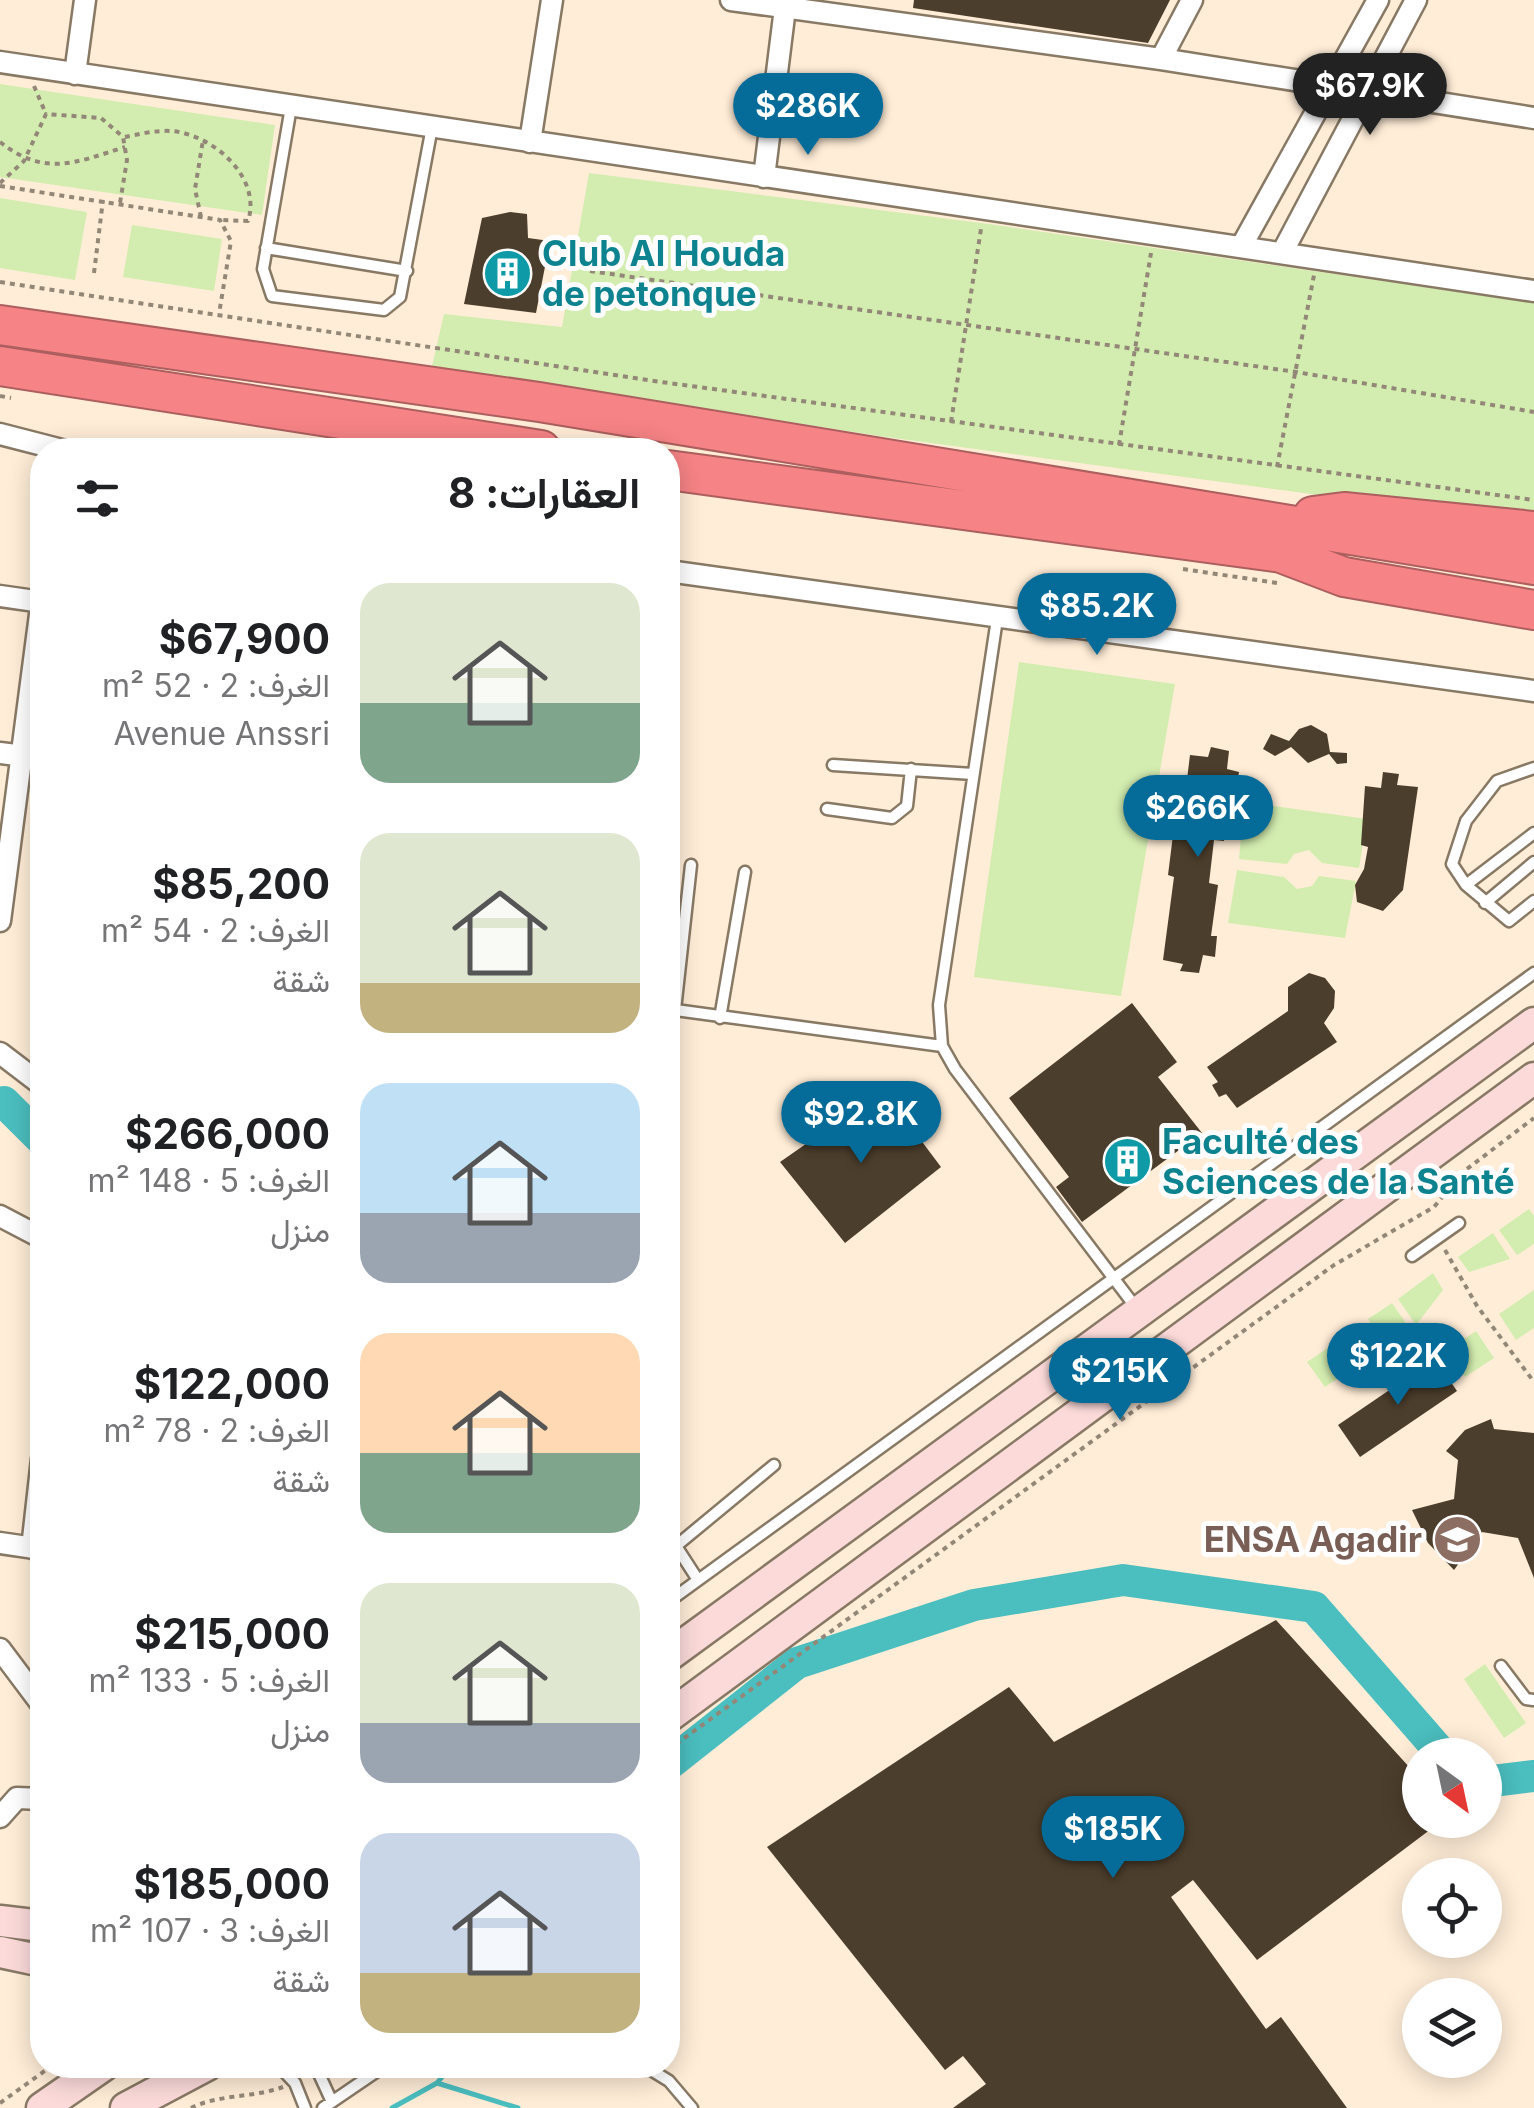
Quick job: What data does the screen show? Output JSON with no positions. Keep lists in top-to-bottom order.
{
  "places": {
    "building": ["Club Al Houda de petonque", "Faculté des Sciences de la Santé"],
    "school or university": ["ENSA Agadir"]
  },
  "north": "bottom right",
  "page": {
    "price": [
      "$67.9K",
      "$286K",
      "$85.2K",
      "$266K",
      "$92.8K",
      "$122K",
      "$215K",
      "$185K"
    ],
    "heading": "العقارات: 8",
    "list": [
      {
        "name": "$67,900",
        "note": "الغرف: 2 · 52 m² · Avenue Anssri"
      },
      {
        "name": "$85,200",
        "note": "الغرف: 2 · 54 m² · شقة"
      },
      {
        "name": "$266,000",
        "note": "الغرف: 5 · 148 m² · منزل"
      },
      {
        "name": "$122,000",
        "note": "الغرف: 2 · 78 m² · شقة"
      },
      {
        "name": "$215,000",
        "note": "الغرف: 5 · 133 m² · منزل"
      },
      {
        "name": "$185,000",
        "note": "الغرف: 3 · 107 m² · شقة"
      }
    ]
  }
}
